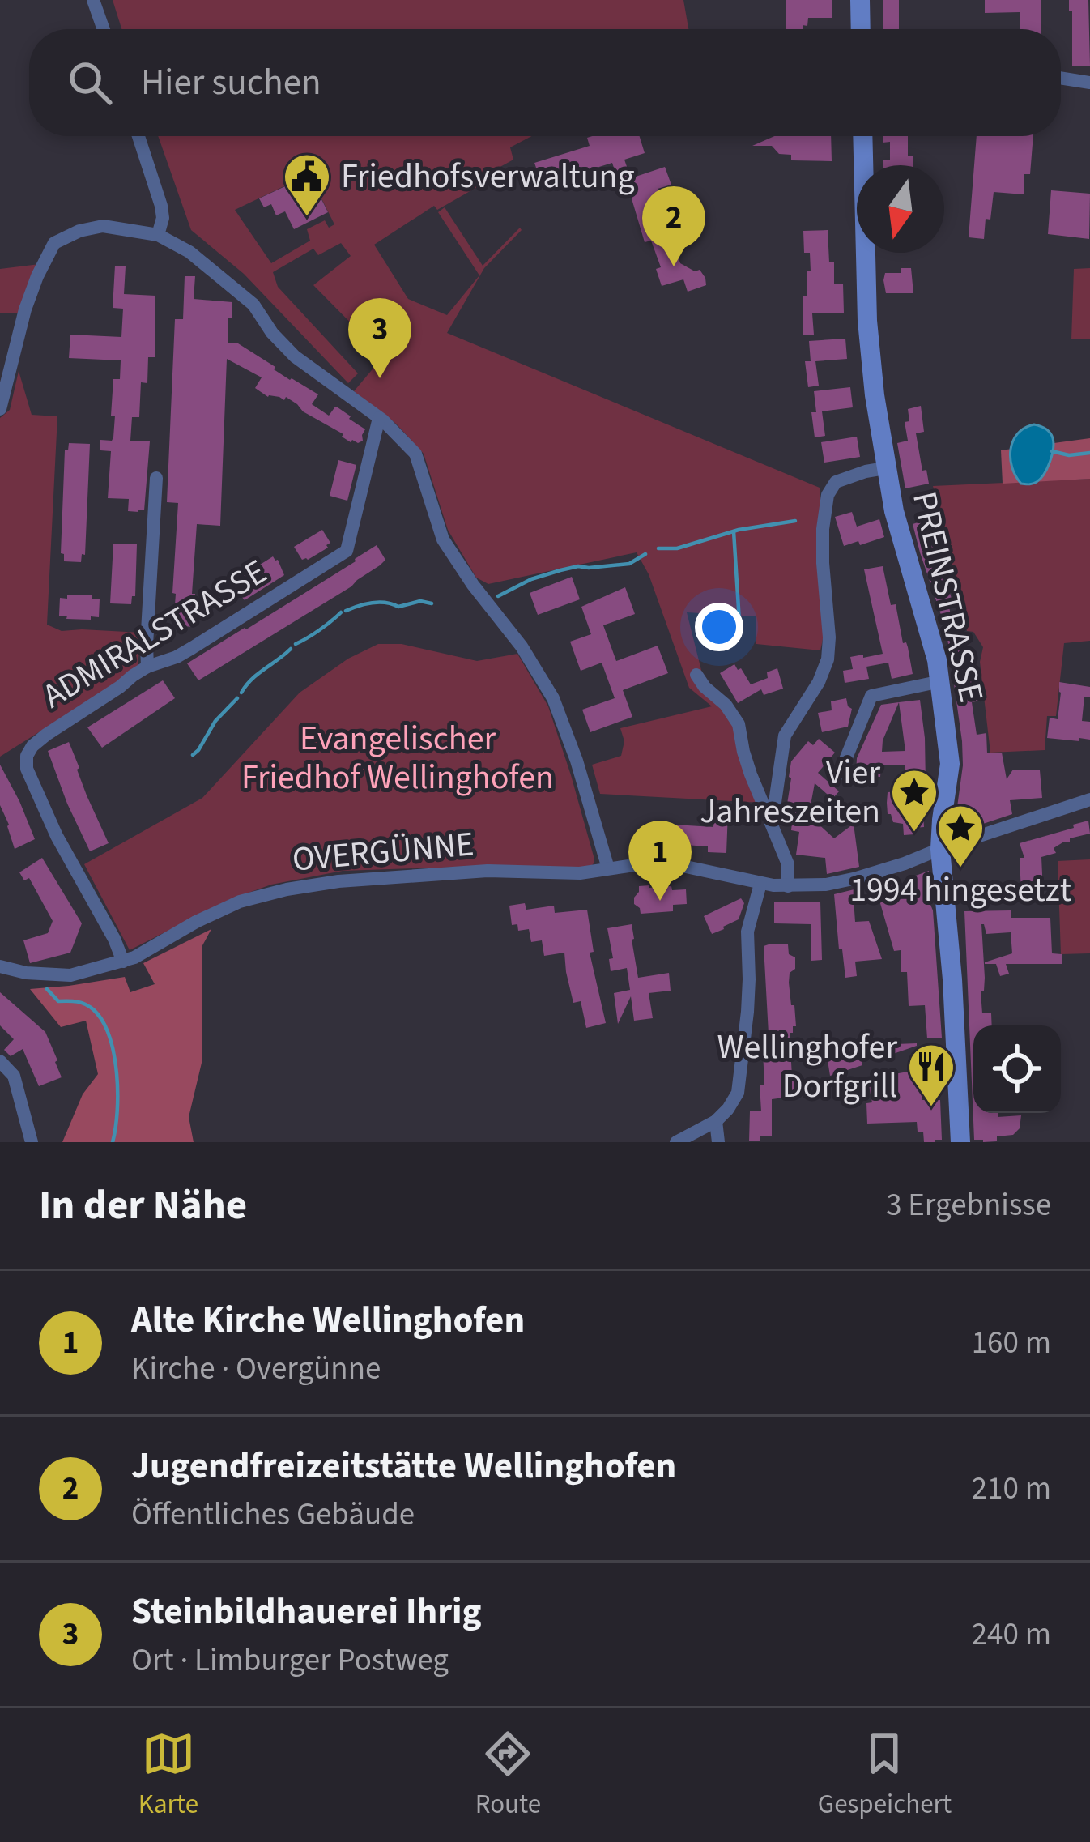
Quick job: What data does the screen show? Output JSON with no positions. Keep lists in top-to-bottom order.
{
  "streets": {
    "street": ["PREINSTRASSE", "ADMIRALSTRASSE", "OVERGÜNNE"]
  },
  "crossings": [
    ["PREINSTRASSE", "OVERGÜNNE"],
    ["ADMIRALSTRASSE", "OVERGÜNNE"]
  ],
  "parks": ["Evangelischer Friedhof Wellinghofen"],
  "places": {
    "public building": ["Friedhofsverwaltung"],
    "place": ["Vier Jahreszeiten", "1994 hingesetzt"],
    "restaurant": ["Wellinghofer Dorfgrill"]
  },
  "north": "bottom",
  "page": {
    "search": "Hier suchen",
    "pins": ["2", "3", "1"],
    "heading": ["In der Nähe", "3 Ergebnisse"],
    "list": [
      {
        "mark": "1",
        "name": "Alte Kirche Wellinghofen",
        "note": "Kirche · Overgünne",
        "value": "160 m"
      },
      {
        "mark": "2",
        "name": "Jugendfreizeitstätte Wellinghofen",
        "note": "Öffentliches Gebäude",
        "value": "210 m"
      },
      {
        "mark": "3",
        "name": "Steinbildhauerei Ihrig",
        "note": "Ort · Limburger Postweg",
        "value": "240 m"
      }
    ],
    "nav": ["Karte", "Route", "Gespeichert"]
  }
}
